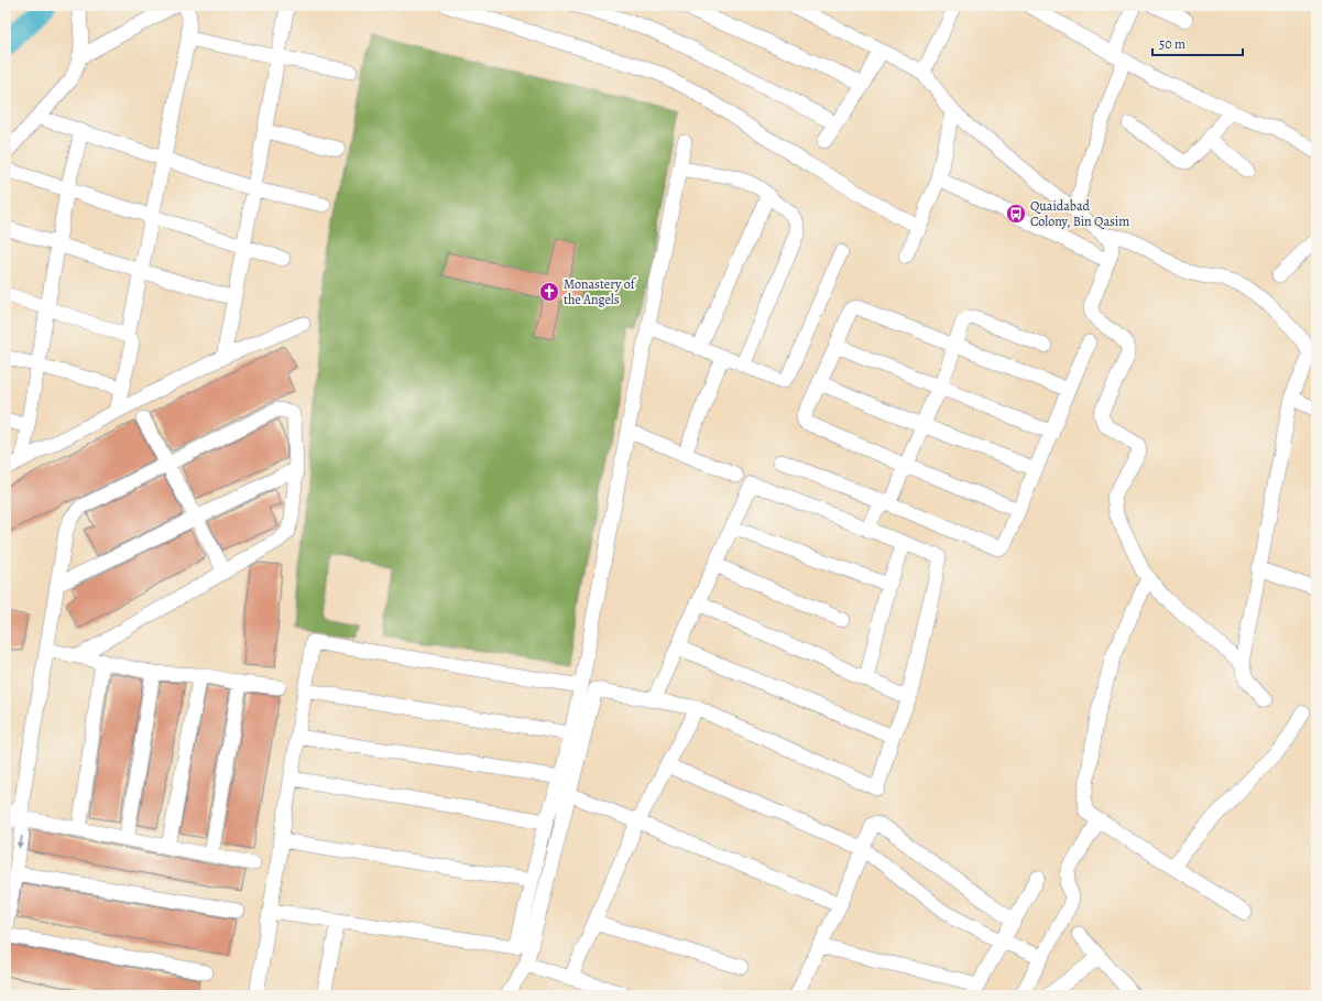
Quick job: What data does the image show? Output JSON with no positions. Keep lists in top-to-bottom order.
{
  "places": {
    "bus stop": ["Quaidabad Colony, Bin Qasim"],
    "church": ["Monastery of the Angels"]
  },
  "scale_bar": "50 m"
}
